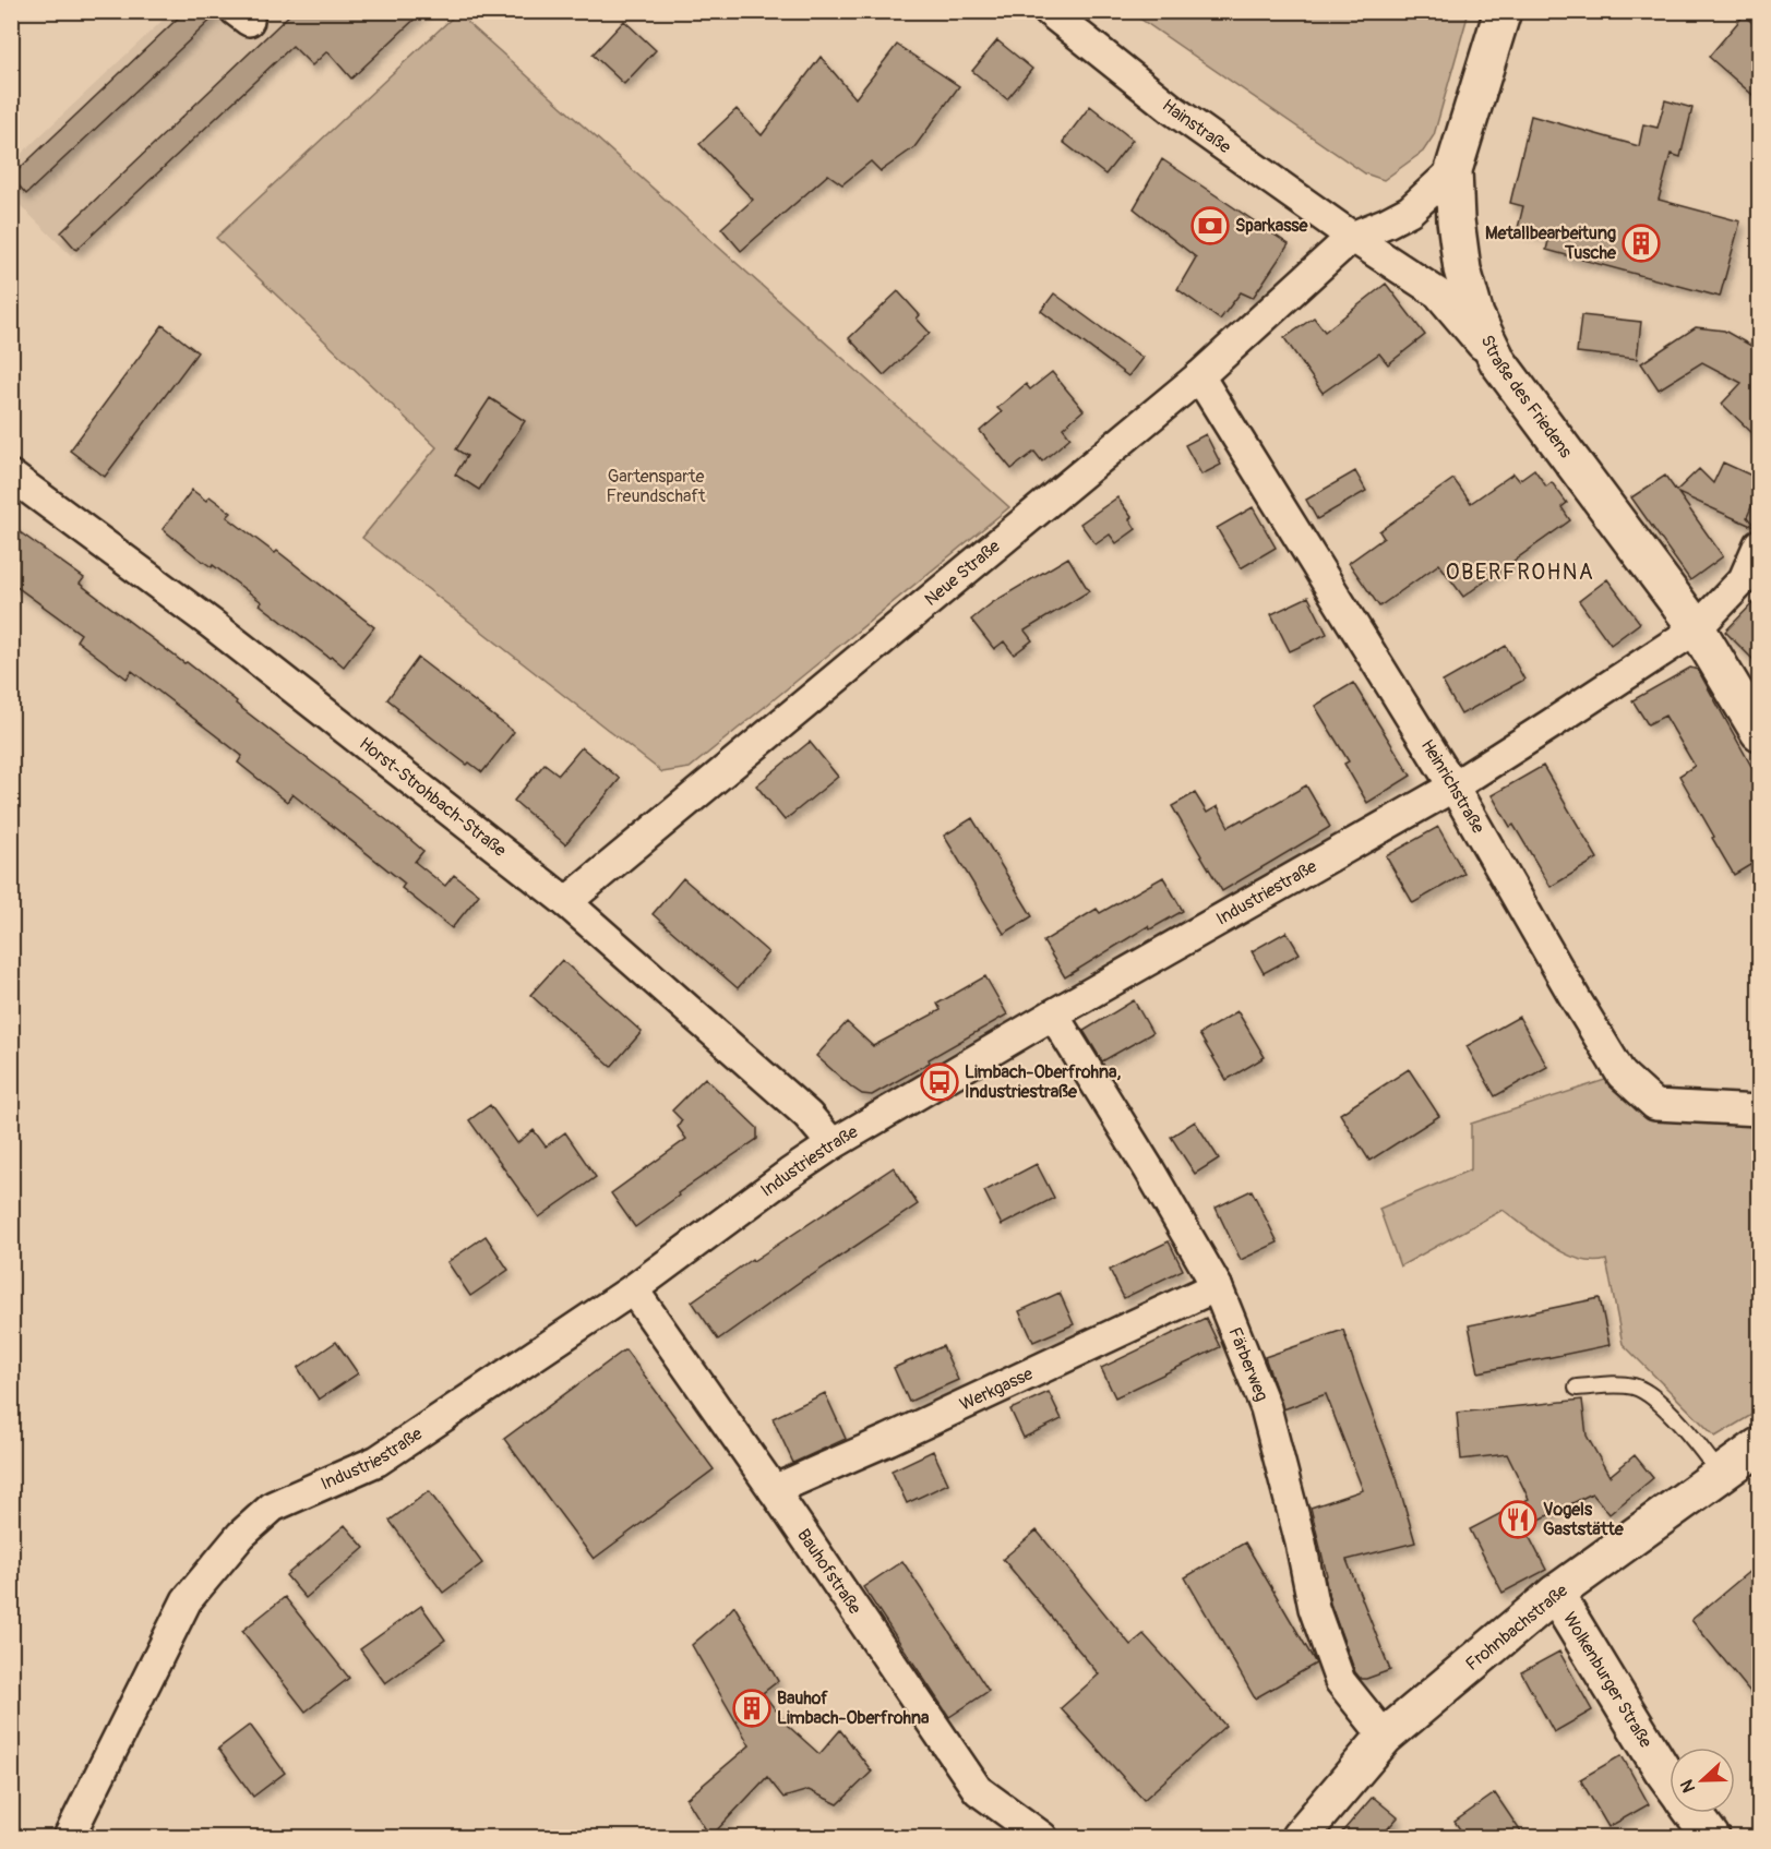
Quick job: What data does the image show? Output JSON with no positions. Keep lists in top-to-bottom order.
{
  "streets": {
    "main road": ["Straße des Friedens", "Frohnbachstraße", "Wolkenburger Straße"],
    "street": [
      "Hainstraße",
      "Neue Straße",
      "Heinrichstraße",
      "Horst-Strohbach-Straße",
      "Industriestraße",
      "Färberweg",
      "Werkgasse",
      "Bauhofstraße"
    ]
  },
  "crossings": [
    ["Hainstraße", "Straße des Friedens"],
    ["Hainstraße", "Neue Straße"],
    ["Straße des Friedens", "Industriestraße"],
    ["Neue Straße", "Heinrichstraße"],
    ["Neue Straße", "Horst-Strohbach-Straße"],
    ["Heinrichstraße", "Industriestraße"],
    ["Horst-Strohbach-Straße", "Industriestraße"],
    ["Industriestraße", "Färberweg"],
    ["Industriestraße", "Bauhofstraße"],
    ["Färberweg", "Werkgasse"],
    ["Färberweg", "Frohnbachstraße"],
    ["Werkgasse", "Bauhofstraße"],
    ["Frohnbachstraße", "Wolkenburger Straße"]
  ],
  "districts": ["OBERFROHNA"],
  "parks": ["Gartensparte Freundschaft"],
  "places": {
    "bank": ["Sparkasse"],
    "building": ["Metallbearbeitung Tusche", "Bauhof Limbach-Oberfrohna"],
    "bus stop": ["Limbach-Oberfrohna, Industriestraße"],
    "restaurant": ["Vogels Gaststätte"]
  },
  "north": "left"
}
